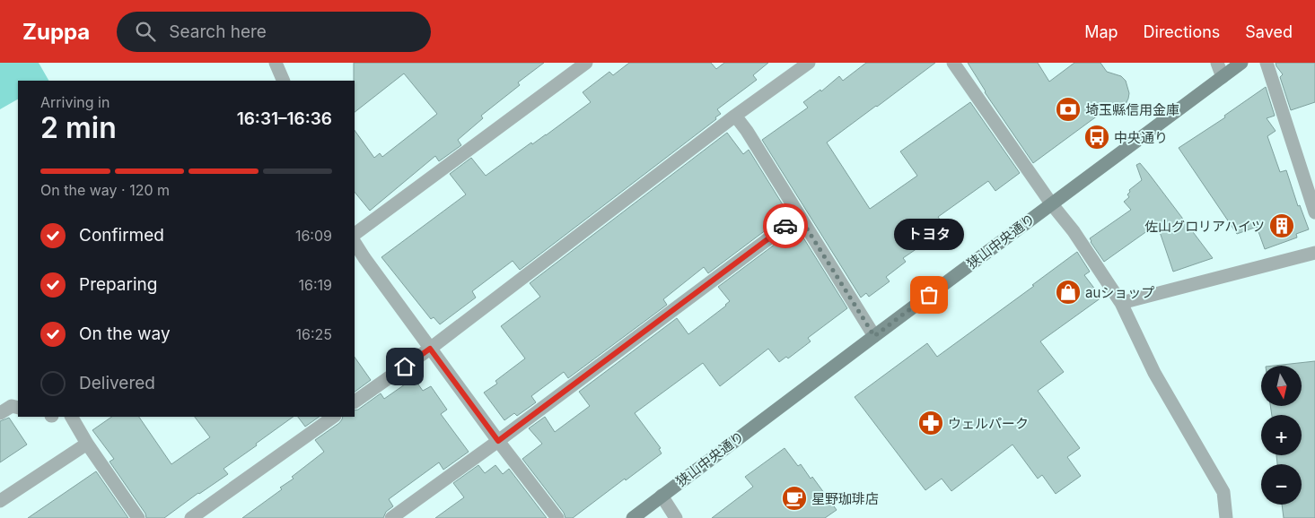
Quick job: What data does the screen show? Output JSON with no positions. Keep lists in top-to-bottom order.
{
  "streets": {
    "street": ["狭山中央通り"]
  },
  "places": {
    "bank": ["埼玉縣信用金庫"],
    "bus stop": ["中央通り"],
    "building": ["佐山グロリアハイツ"],
    "shop": ["auショップ"],
    "other": ["トヨタ"],
    "pharmacy": ["ウェルパーク"],
    "cafe": ["星野珈琲店"]
  },
  "north": "bottom",
  "page": {
    "header": "Zuppa",
    "search": "Search here",
    "nav": ["Map", "Directions", "Saved"],
    "heading": ["2 min", "Arriving in", "16:31–16:36"],
    "bar": "On the way · 120 m",
    "list": [
      ["Confirmed", "16:09"],
      ["Preparing", "16:19"],
      ["On the way", "16:25"],
      "Delivered"
    ],
    "bubble": "トヨタ",
    "map_buttons": ["+", "−"]
  }
}
